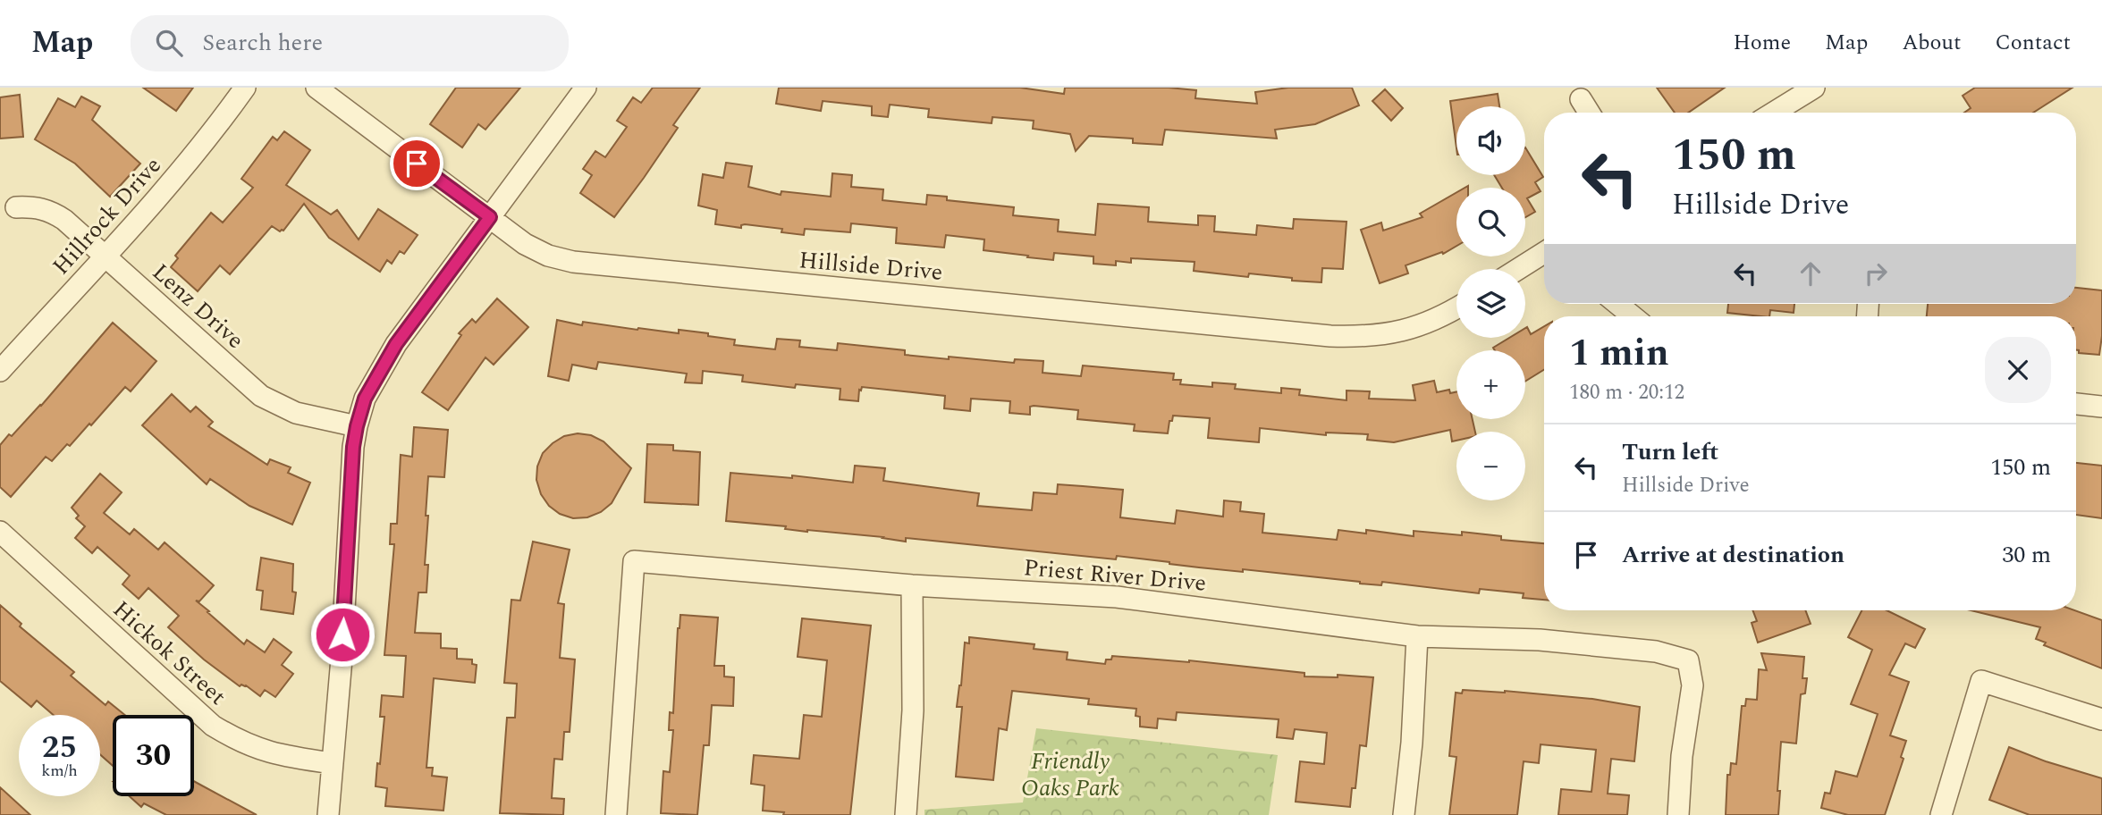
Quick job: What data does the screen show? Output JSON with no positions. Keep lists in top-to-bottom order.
{
  "streets": {
    "street": [
      "Hillrock Drive",
      "Hillside Drive",
      "Lenz Drive",
      "Priest River Drive",
      "Hickok Street"
    ]
  },
  "crossings": [
    ["Hillrock Drive", "Lenz Drive"]
  ],
  "parks": ["Friendly Oaks Park"],
  "page": {
    "header": "Map",
    "search": "Search here",
    "nav": [
      "Home",
      "Map",
      "About",
      "Contact"
    ],
    "map_buttons": ["+", "−"],
    "turn": ["150 m", "Hillside Drive"],
    "heading": ["1 min", "180 m · 20:12"],
    "list": [
      {
        "name": "Turn left",
        "note": "Hillside Drive",
        "value": "150 m"
      },
      {
        "name": "Arrive at destination",
        "value": "30 m"
      }
    ],
    "speed": "25 km/h",
    "limit": "30"
  }
}
